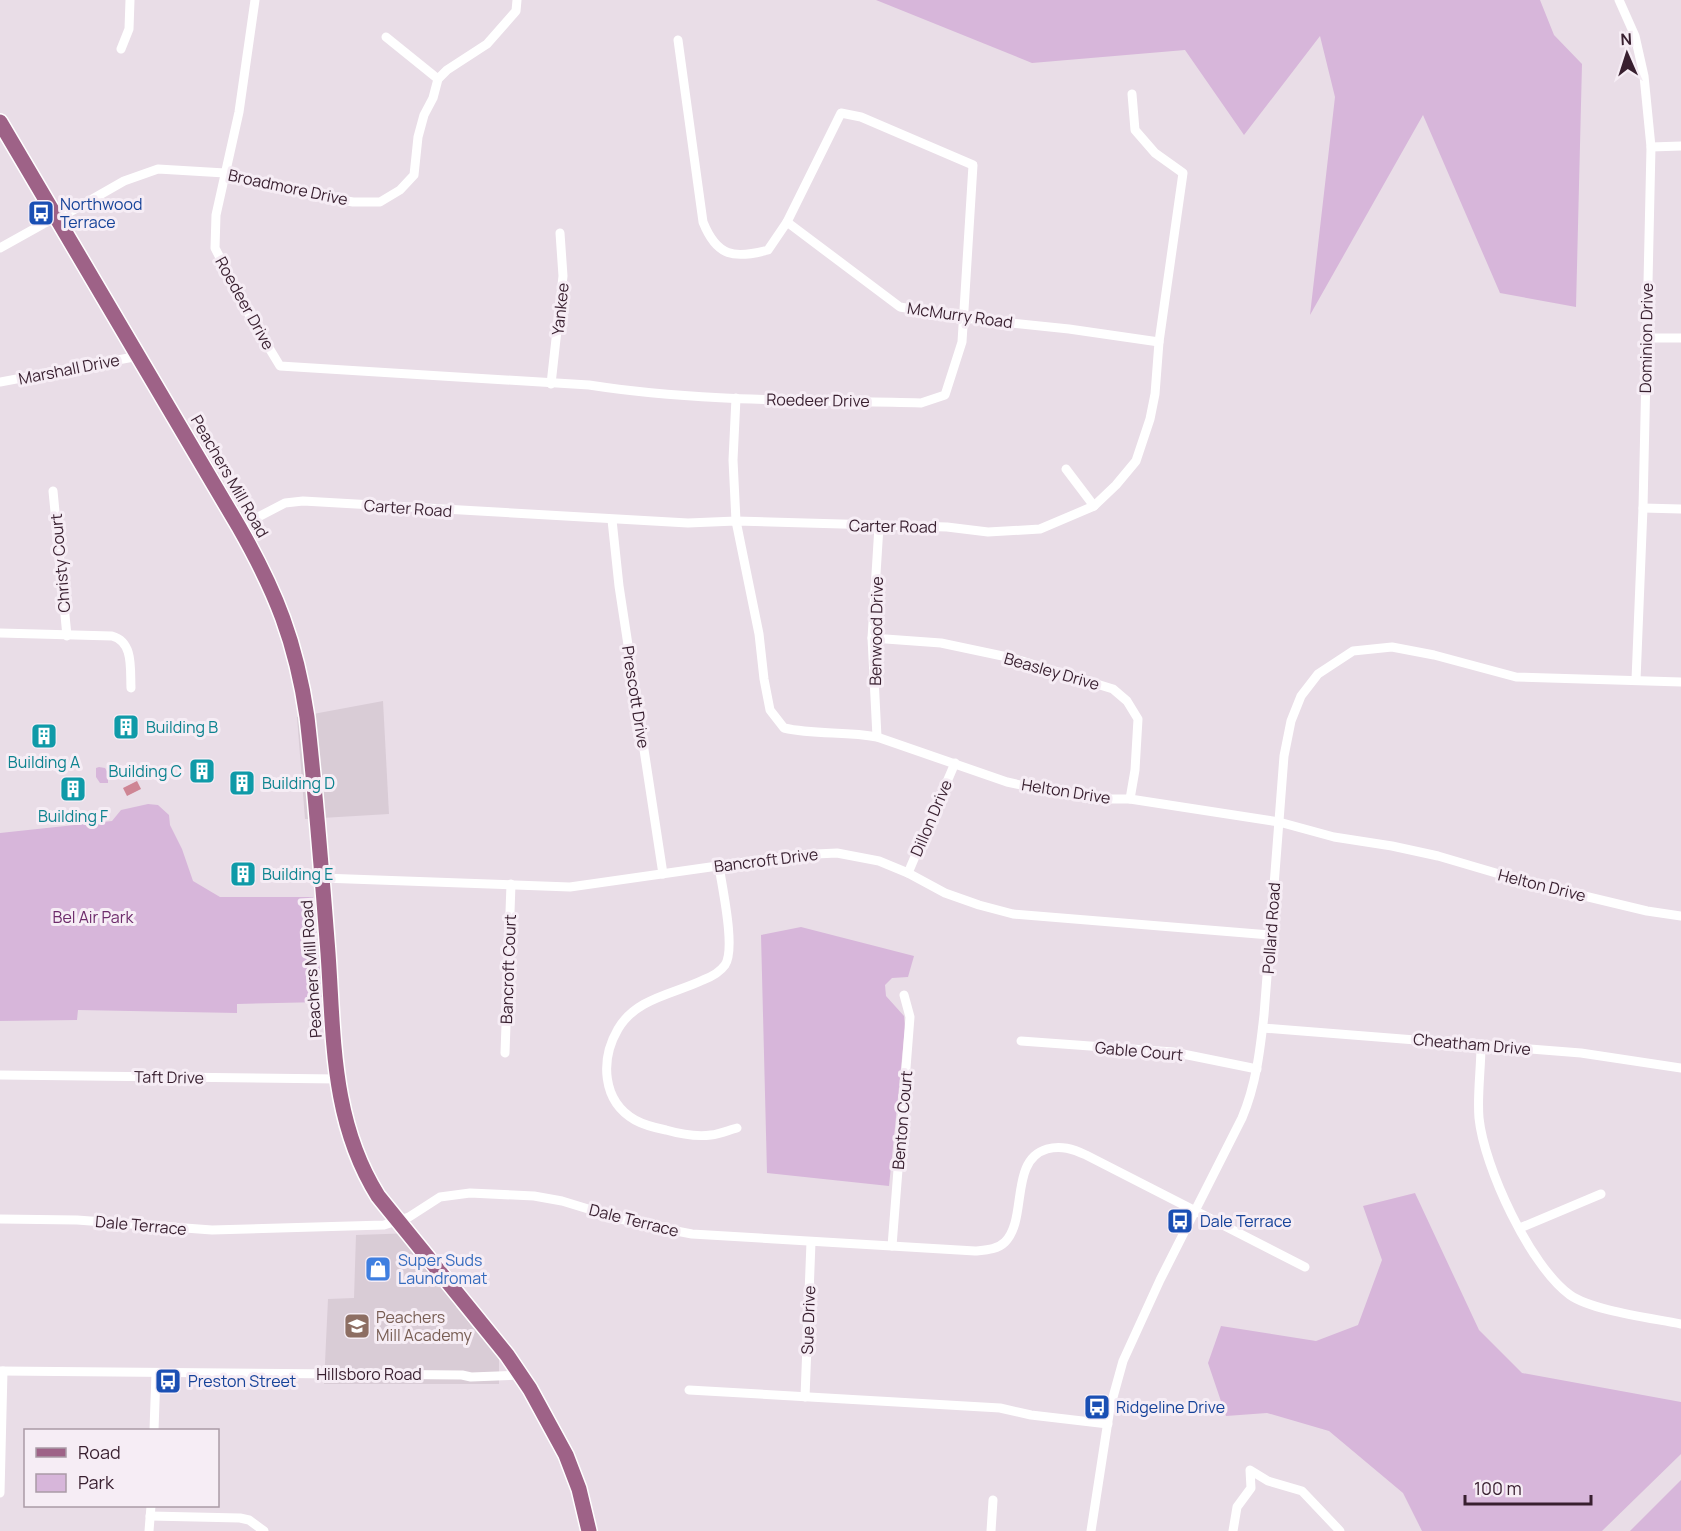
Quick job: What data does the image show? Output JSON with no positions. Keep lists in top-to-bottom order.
{
  "streets": {
    "main road": ["Peachers Mill Road"],
    "street": [
      "Broadmore Drive",
      "Roedeer Drive",
      "Yankee",
      "McMurry Road",
      "Dominion Drive",
      "Marshall Drive",
      "Carter Road",
      "Christy Court",
      "Benwood Drive",
      "Beasley Drive",
      "Prescott Drive",
      "Helton Drive",
      "Dillon Drive",
      "Bancroft Drive",
      "Pollard Road",
      "Bancroft Court",
      "Cheatham Drive",
      "Gable Court",
      "Taft Drive",
      "Benton Court",
      "Dale Terrace",
      "Sue Drive",
      "Hillsboro Road"
    ]
  },
  "crossings": [
    ["Broadmore Drive", "Roedeer Drive"],
    ["Broadmore Drive", "Peachers Mill Road"],
    ["Roedeer Drive", "Yankee"],
    ["Roedeer Drive", "McMurry Road"],
    ["Roedeer Drive", "Helton Drive"],
    ["McMurry Road", "Carter Road"],
    ["Dominion Drive", "Pollard Road"],
    ["Marshall Drive", "Peachers Mill Road"],
    ["Peachers Mill Road", "Carter Road"],
    ["Peachers Mill Road", "Bancroft Drive"],
    ["Peachers Mill Road", "Taft Drive"],
    ["Peachers Mill Road", "Dale Terrace"],
    ["Peachers Mill Road", "Hillsboro Road"],
    ["Carter Road", "Benwood Drive"],
    ["Carter Road", "Prescott Drive"],
    ["Carter Road", "Helton Drive"],
    ["Benwood Drive", "Beasley Drive"],
    ["Benwood Drive", "Helton Drive"],
    ["Beasley Drive", "Helton Drive"],
    ["Prescott Drive", "Bancroft Drive"],
    ["Helton Drive", "Dillon Drive"],
    ["Helton Drive", "Pollard Road"],
    ["Dillon Drive", "Bancroft Drive"],
    ["Bancroft Drive", "Pollard Road"],
    ["Bancroft Drive", "Bancroft Court"],
    ["Pollard Road", "Cheatham Drive"],
    ["Pollard Road", "Gable Court"],
    ["Pollard Road", "Dale Terrace"],
    ["Benton Court", "Dale Terrace"],
    ["Dale Terrace", "Sue Drive"]
  ],
  "parks": ["Bel Air Park"],
  "places": {
    "bus stop": [
      "Northwood Terrace",
      "Dale Terrace",
      "Preston Street",
      "Ridgeline Drive"
    ],
    "building": [
      "Building B",
      "Building A",
      "Building C",
      "Building D",
      "Building F",
      "Building E"
    ],
    "shop": ["Super Suds Laundromat"],
    "school or university": ["Peachers Mill Academy"]
  },
  "legend": ["Road", "Park"],
  "scale_bar": "100 m",
  "north": "top"
}
